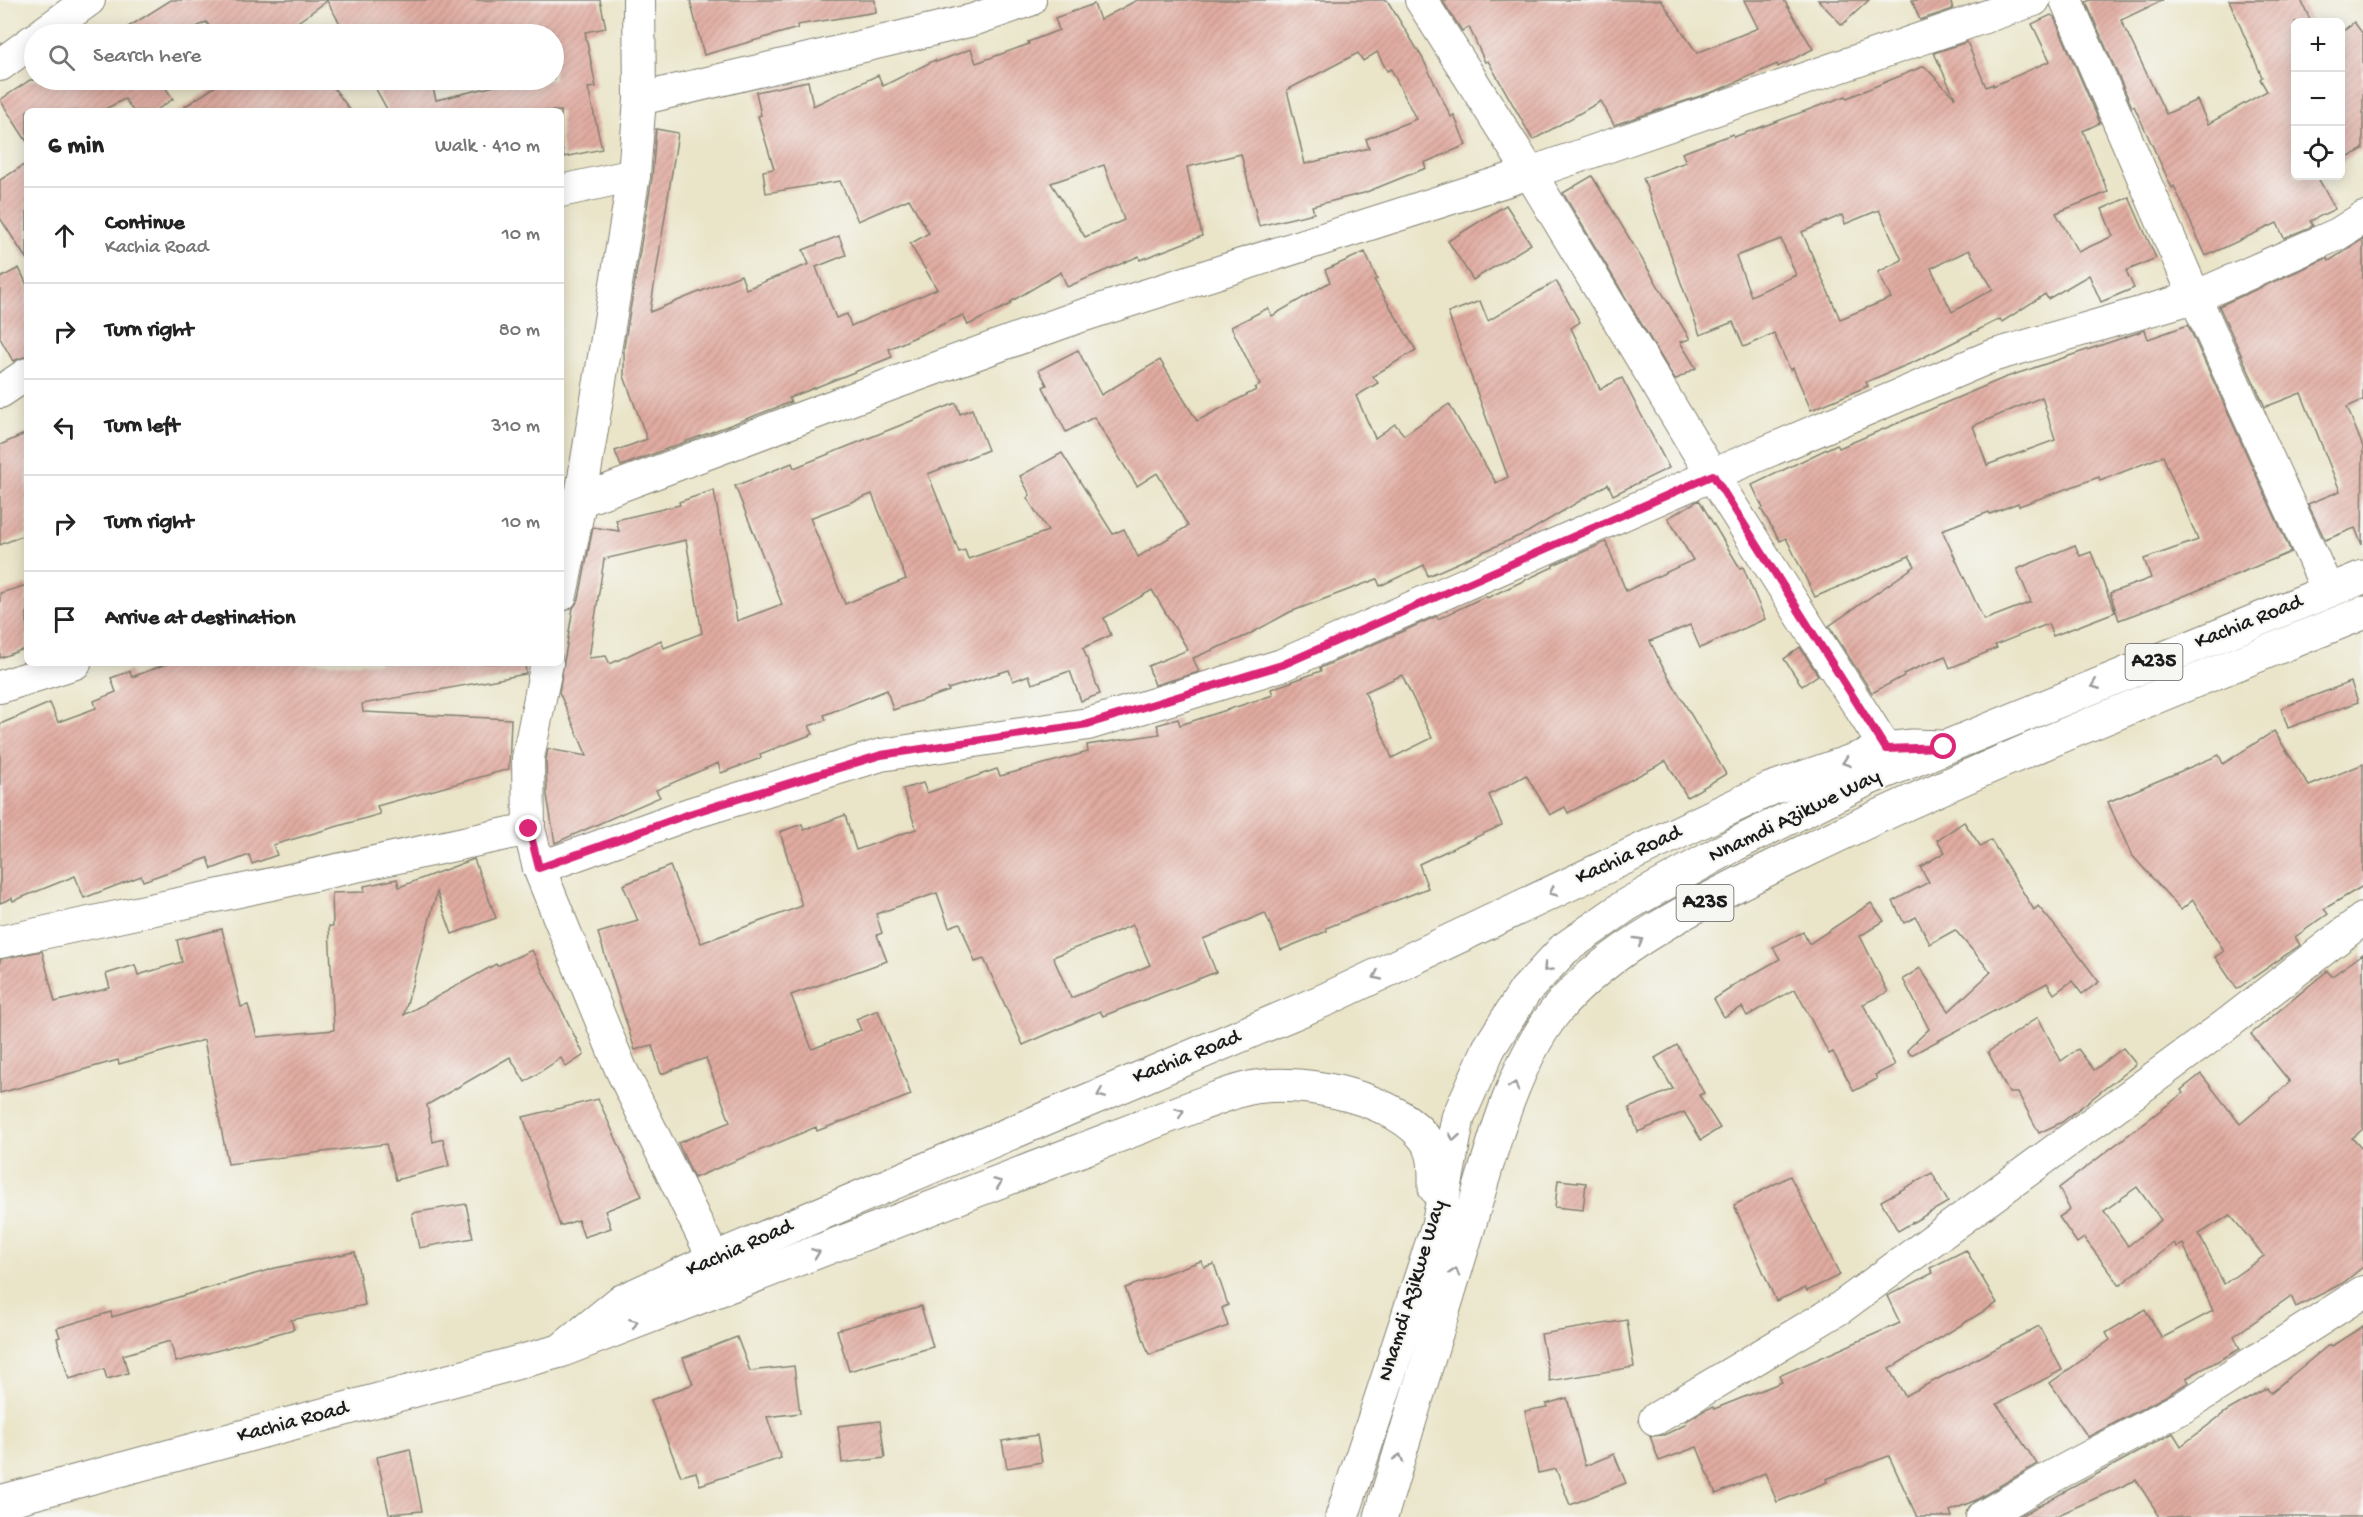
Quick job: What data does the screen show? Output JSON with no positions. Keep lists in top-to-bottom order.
{
  "streets": {
    "main road": ["Kachia Road", "A235", "Nnamdi Azikwe Way"]
  },
  "crossings": [
    ["Kachia Road", "Nnamdi Azikwe Way"]
  ],
  "one_way": ["Nnamdi Azikwe Way"],
  "page": {
    "map_buttons": ["+", "−"],
    "search": "Search here",
    "heading": ["6 min", "Walk · 410 m"],
    "list": [
      ["Continue", "Kachia Road", "10 m"],
      ["Turn right", "80 m"],
      ["Turn left", "310 m"],
      ["Turn right", "10 m"],
      "Arrive at destination"
    ]
  }
}
